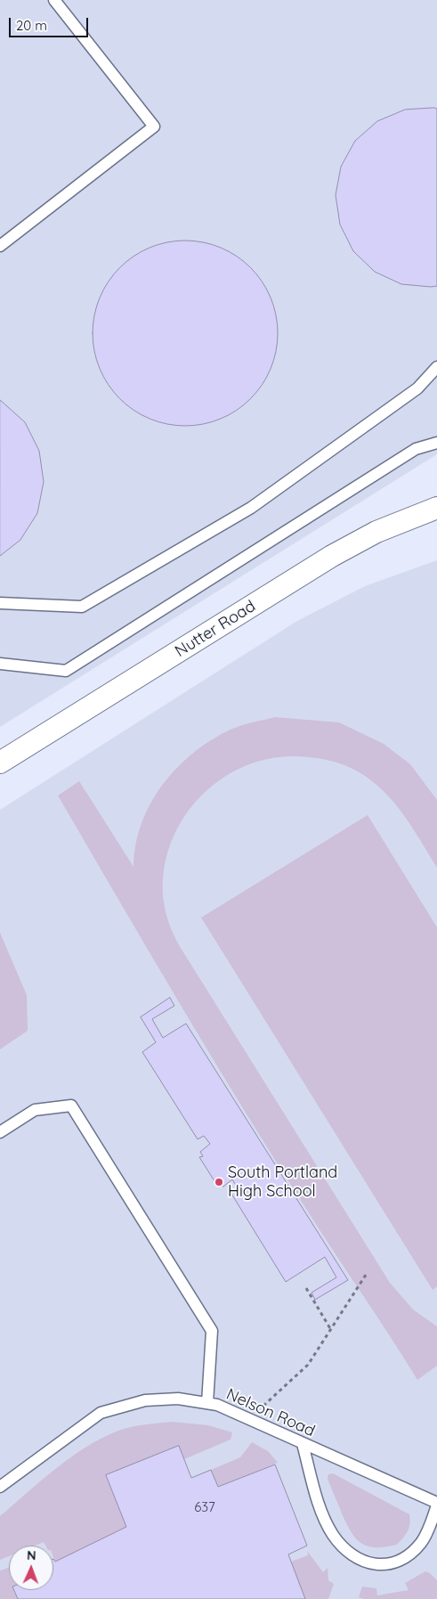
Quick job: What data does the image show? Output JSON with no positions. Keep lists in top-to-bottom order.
{
  "streets": {
    "street": ["Nutter Road"],
    "lane": ["Nelson Road"]
  },
  "places": ["South Portland High School"],
  "house_numbers": ["637"],
  "scale_bar": "20 m",
  "north": "top"
}
